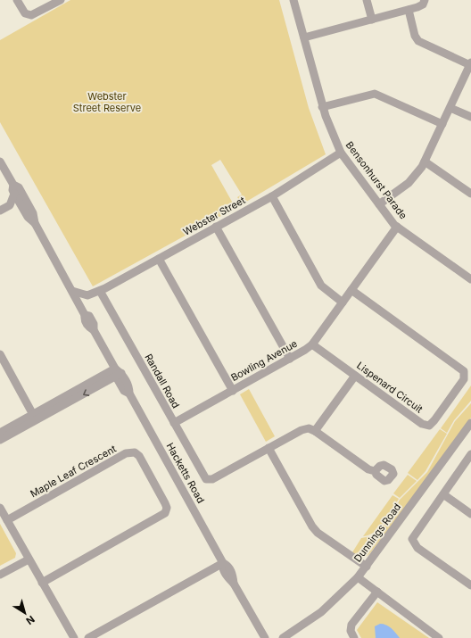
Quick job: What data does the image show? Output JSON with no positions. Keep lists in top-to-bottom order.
{
  "streets": {
    "street": [
      "Bensonhurst Parade",
      "Webster Street",
      "Bowling Avenue",
      "Randall Road",
      "Lispenard Circuit",
      "Maple Leaf Crescent",
      "Hacketts Road",
      "Dunnings Road"
    ]
  },
  "crossings": [
    ["Bensonhurst Parade", "Webster Street"],
    ["Bensonhurst Parade", "Bowling Avenue"],
    ["Webster Street", "Randall Road"],
    ["Webster Street", "Hacketts Road"],
    ["Bowling Avenue", "Randall Road"],
    ["Bowling Avenue", "Lispenard Circuit"]
  ],
  "parks": ["Webster Street Reserve"],
  "north": "bottom right"
}
